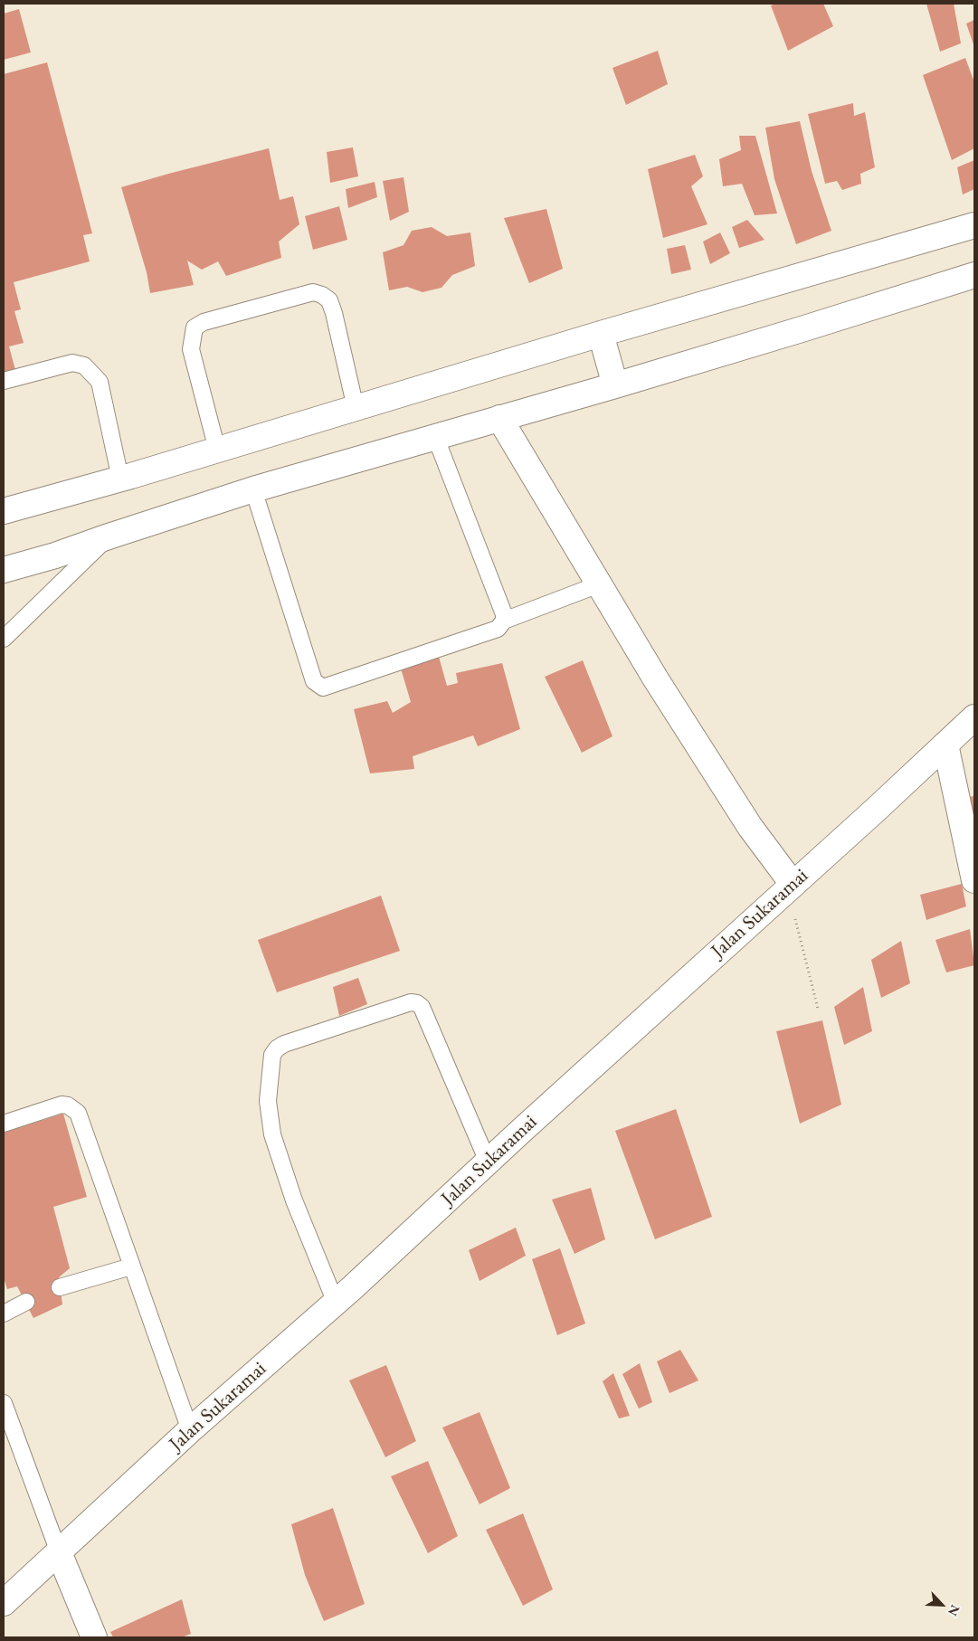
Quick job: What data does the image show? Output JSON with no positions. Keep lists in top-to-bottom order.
{
  "streets": {
    "street": ["Jalan Sukaramai"]
  },
  "north": "bottom right"
}
